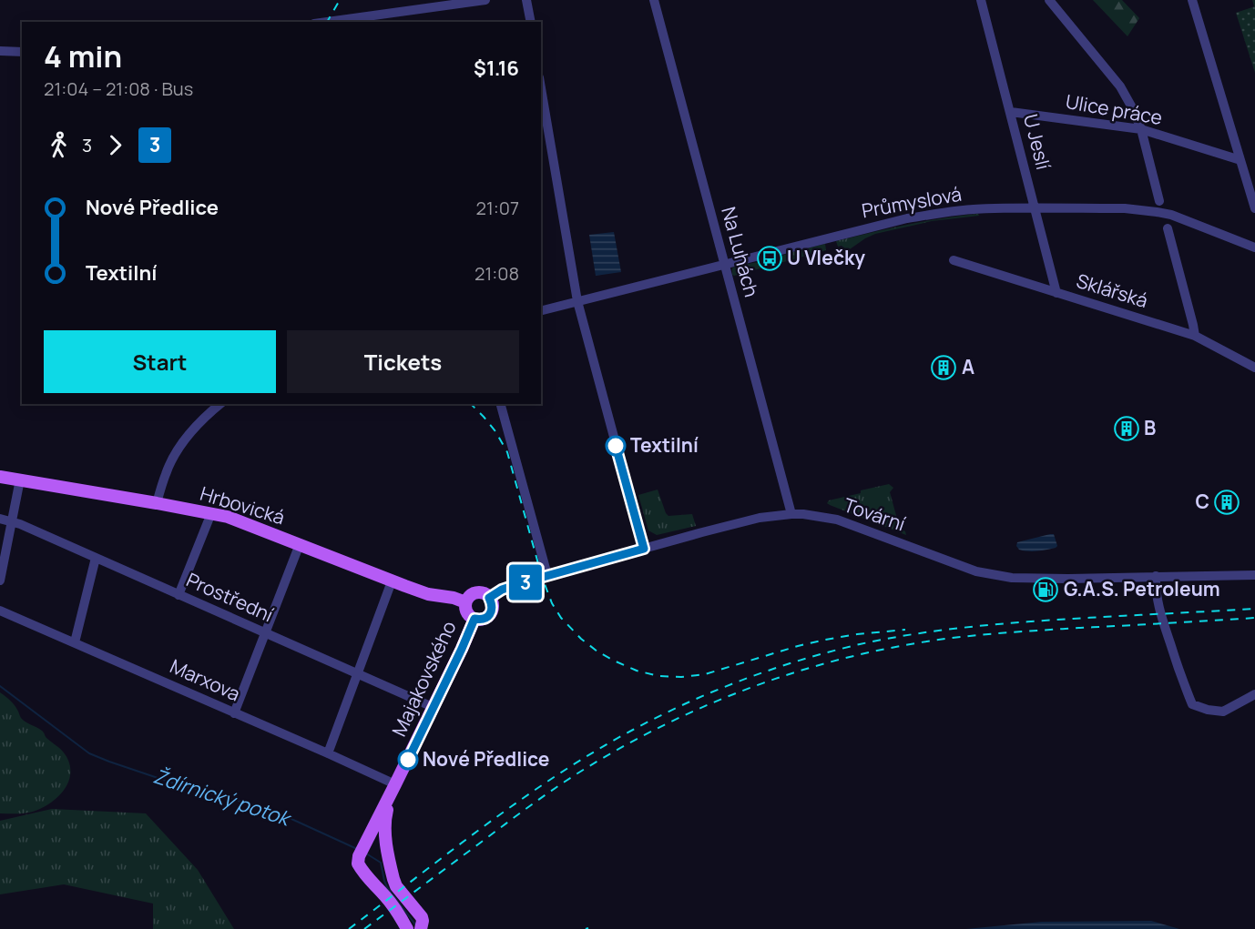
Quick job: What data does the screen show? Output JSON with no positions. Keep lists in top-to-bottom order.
{
  "streets": {
    "main road": ["Hrbovická", "Majakovského"],
    "street": [
      "Ulice práce",
      "U Jeslí",
      "Průmyslová",
      "Na Luhách",
      "Sklářská",
      "Tovární",
      "Prostřední",
      "Marxova"
    ]
  },
  "crossings": [
    ["Ulice práce", "U Jeslí"],
    ["U Jeslí", "Průmyslová"],
    ["U Jeslí", "Sklářská"],
    ["Průmyslová", "Na Luhách"],
    ["Na Luhách", "Tovární"],
    ["Hrbovická", "Tovární"],
    ["Hrbovická", "Majakovského"],
    ["Tovární", "Majakovského"],
    ["Prostřední", "Majakovského"],
    ["Majakovského", "Marxova"]
  ],
  "water": ["Ždírnický potok"],
  "places": {
    "bus stop": ["U Vlečky"],
    "building": ["A", "B", "C"],
    "other": ["Textilní", "Nové Předlice"],
    "fuel station": ["G.A.S. Petroleum"]
  },
  "lines": ["bus line 3"],
  "page": {
    "on_map": "3",
    "heading": ["4 min", "21:04 – 21:08 · Bus", "$1.16"],
    "legs": ["3", "3"],
    "list": [
      {
        "name": "Nové Předlice",
        "value": "21:07"
      },
      {
        "name": "Textilní",
        "value": "21:08"
      }
    ],
    "buttons": ["Start", "Tickets"]
  }
}
